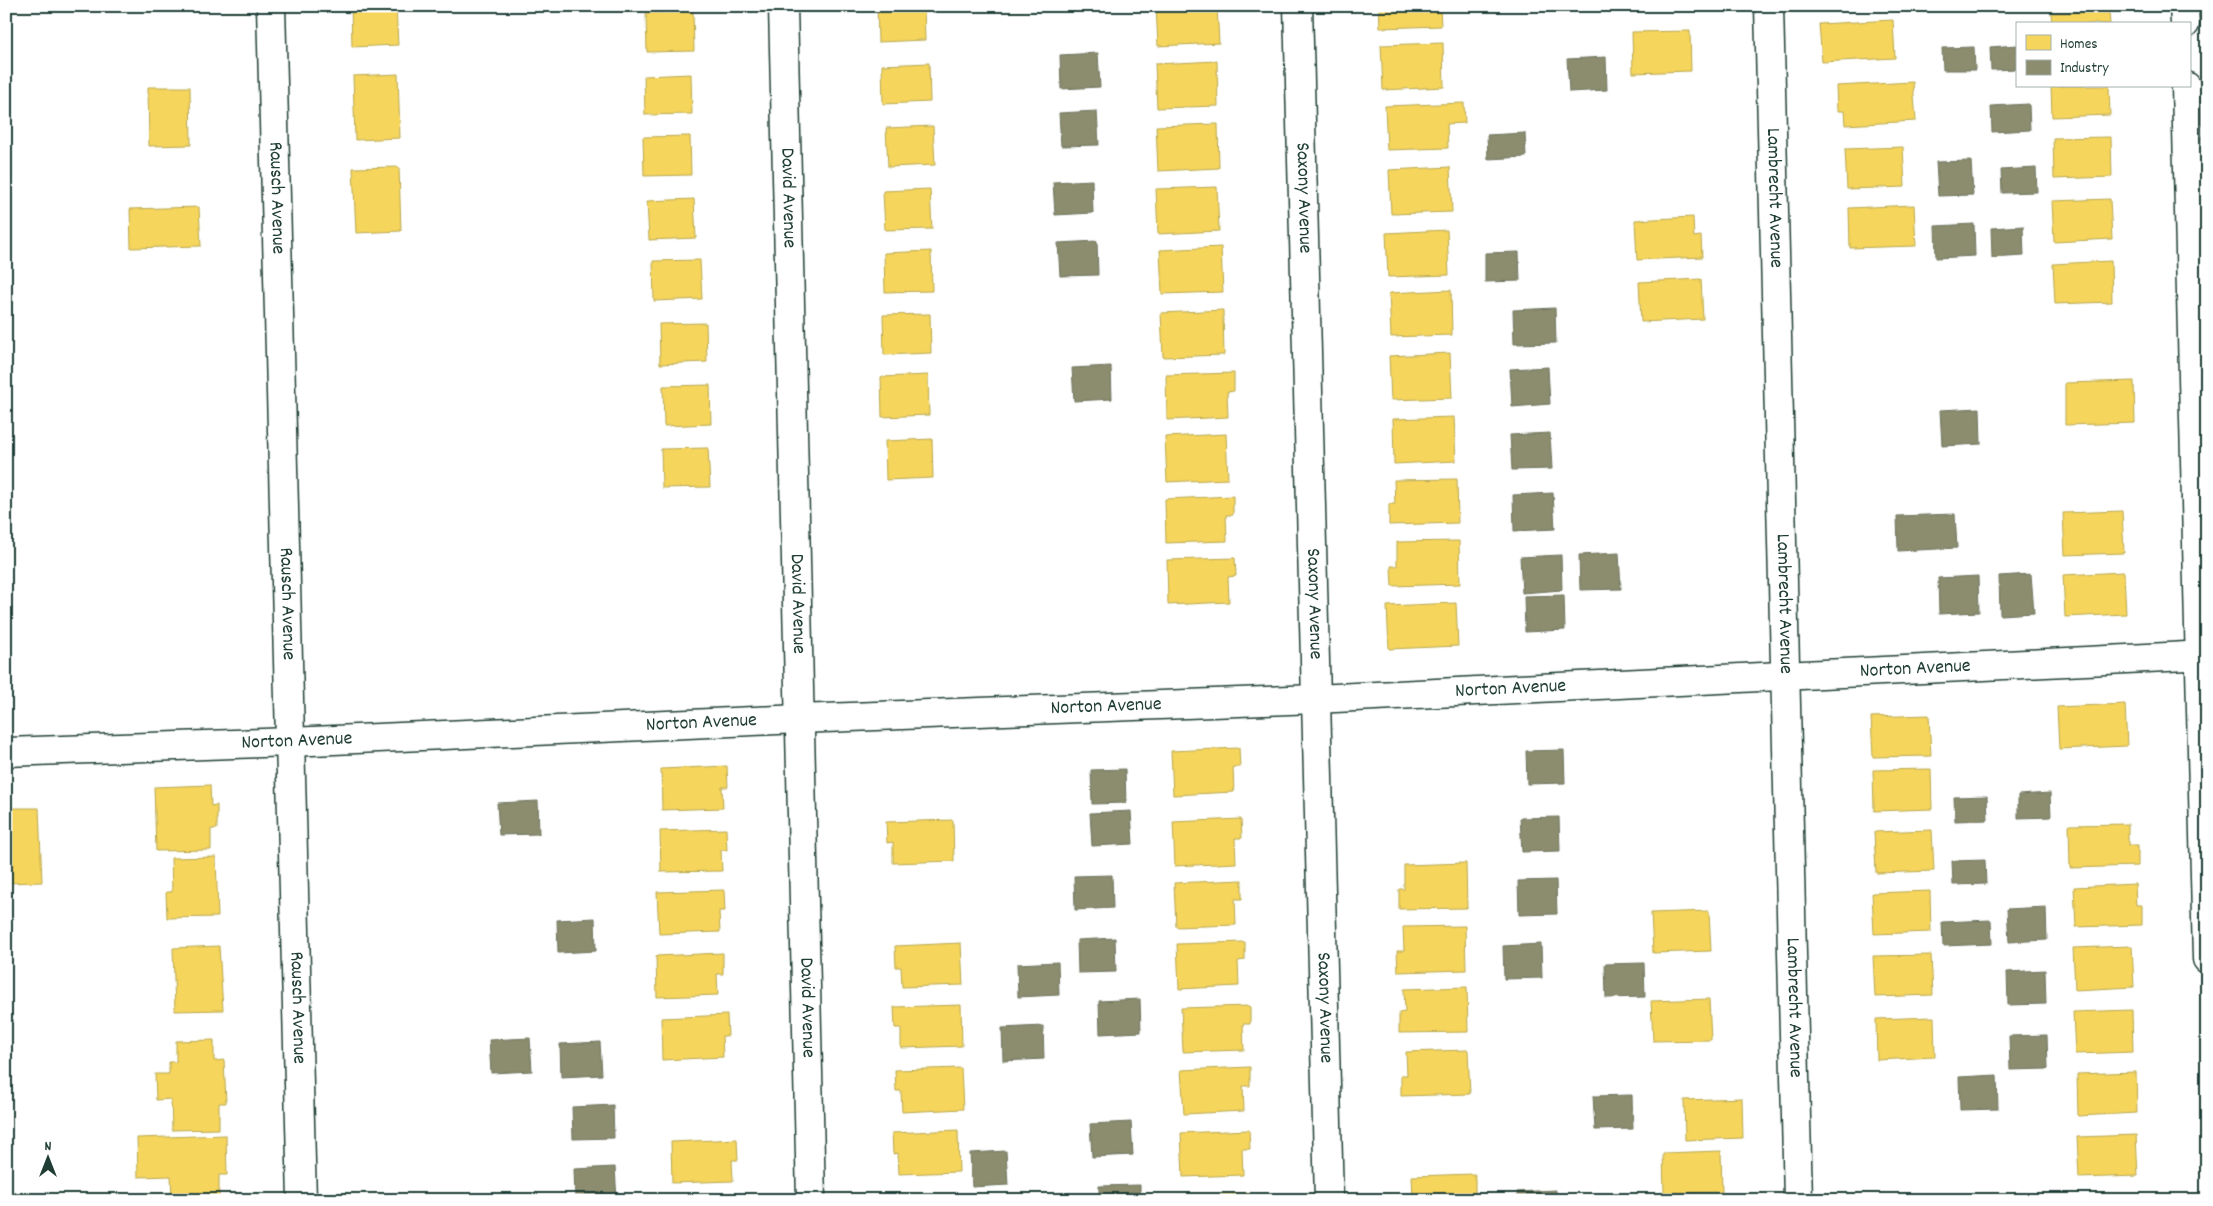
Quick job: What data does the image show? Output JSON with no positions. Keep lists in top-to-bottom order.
{
  "streets": {
    "street": [
      "Rausch Avenue",
      "David Avenue",
      "Saxony Avenue",
      "Lambrecht Avenue",
      "Norton Avenue"
    ]
  },
  "crossings": [
    ["Rausch Avenue", "Norton Avenue"],
    ["David Avenue", "Norton Avenue"],
    ["Saxony Avenue", "Norton Avenue"],
    ["Lambrecht Avenue", "Norton Avenue"]
  ],
  "legend": ["Homes", "Industry"],
  "north": "top"
}
